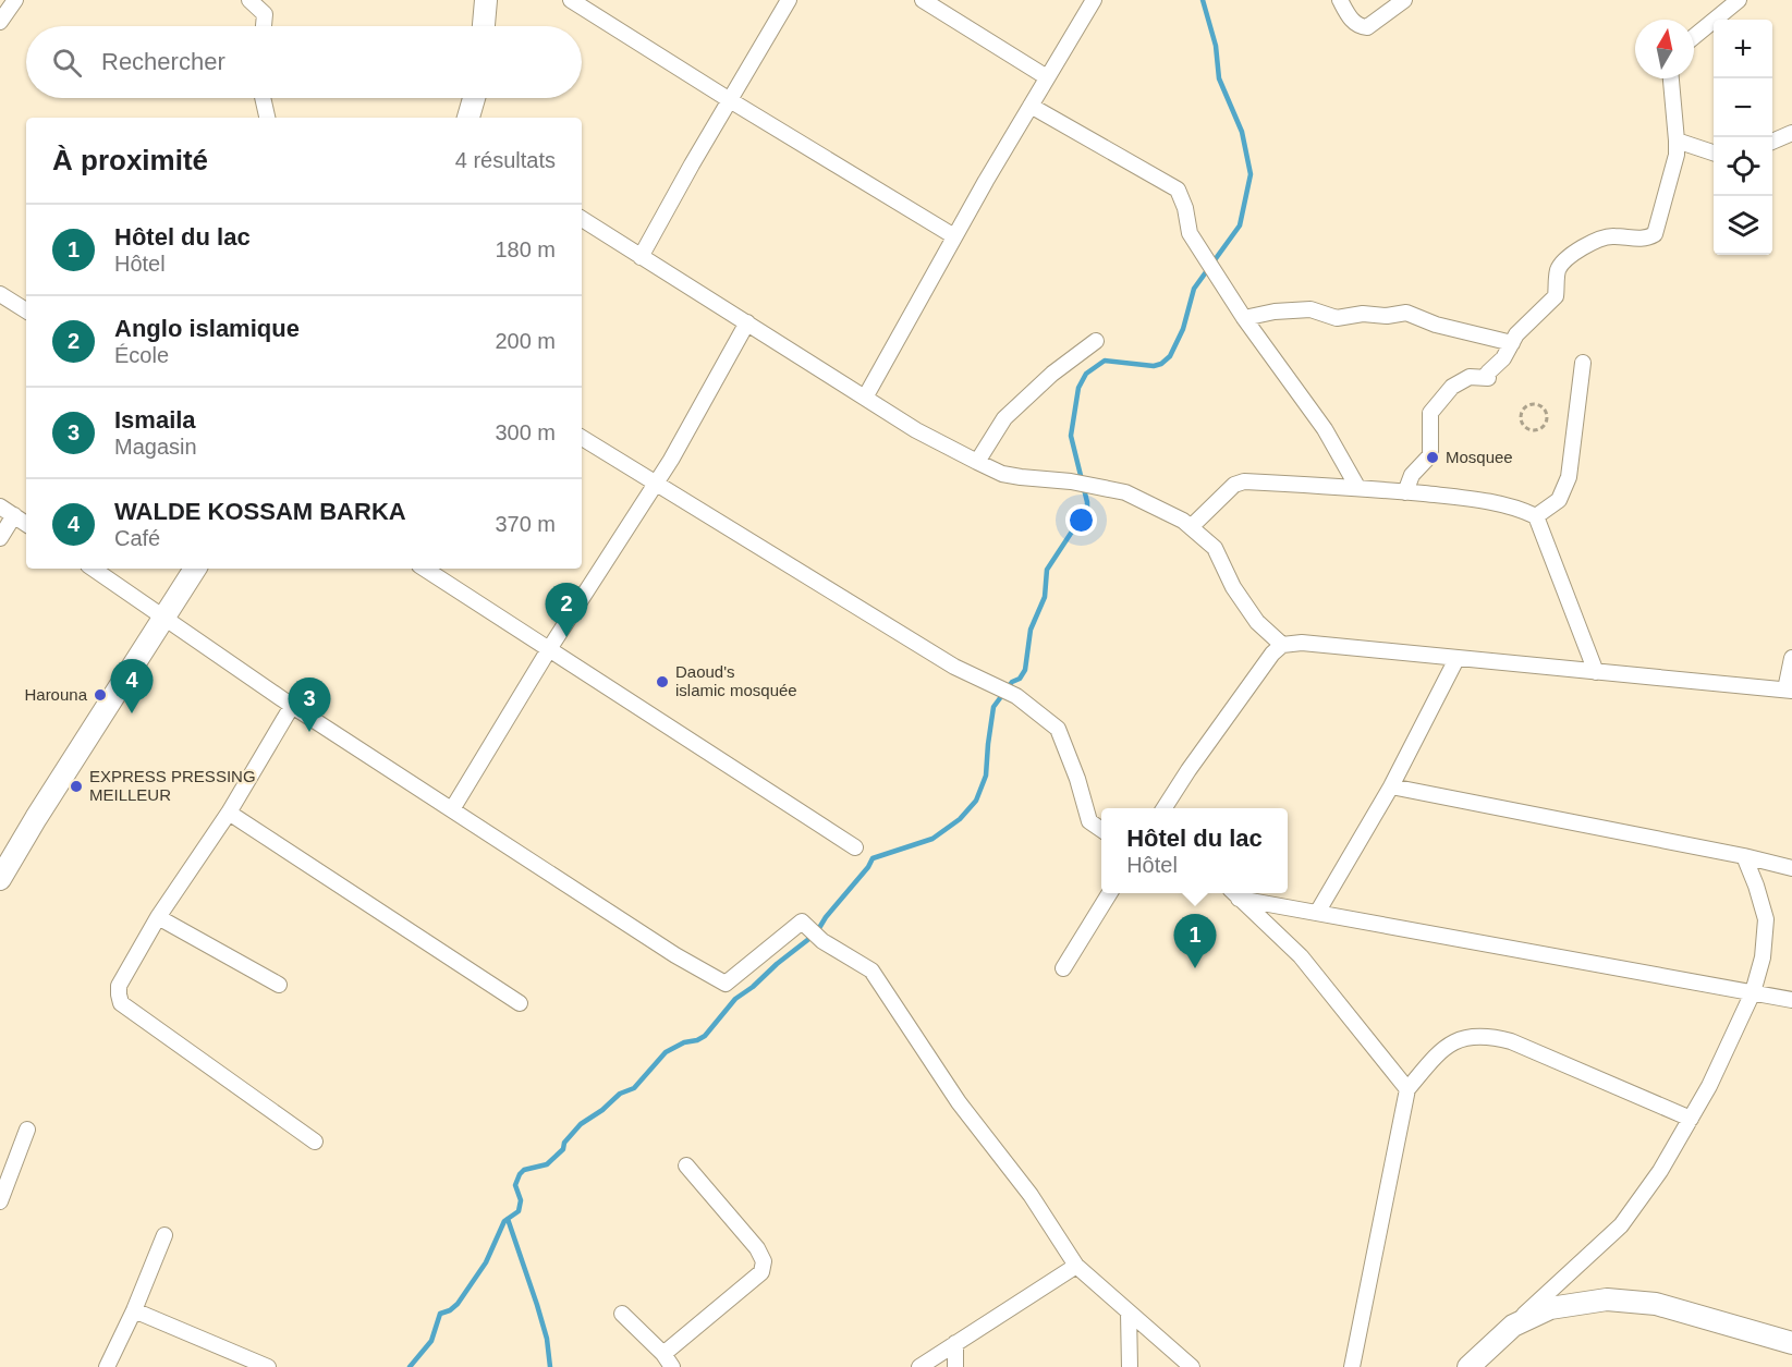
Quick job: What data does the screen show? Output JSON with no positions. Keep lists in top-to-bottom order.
{
  "places": [
    "Mosquee",
    "Daoud's islamic mosquée",
    "Harouna",
    "EXPRESS PRESSING MEILLEUR"
  ],
  "north": "top",
  "page": {
    "map_buttons": ["+", "−"],
    "search": "Rechercher",
    "heading": ["À proximité", "4 résultats"],
    "list": [
      {
        "mark": "1",
        "name": "Hôtel du lac",
        "note": "Hôtel",
        "value": "180 m"
      },
      {
        "mark": "2",
        "name": "Anglo islamique",
        "note": "École",
        "value": "200 m"
      },
      {
        "mark": "3",
        "name": "Ismaila",
        "note": "Magasin",
        "value": "300 m"
      },
      {
        "mark": "4",
        "name": "WALDE KOSSAM BARKA",
        "note": "Café",
        "value": "370 m"
      }
    ],
    "pins": [
      "2",
      "4",
      "3",
      "1"
    ],
    "popup": ["Hôtel du lac", "Hôtel"]
  }
}
